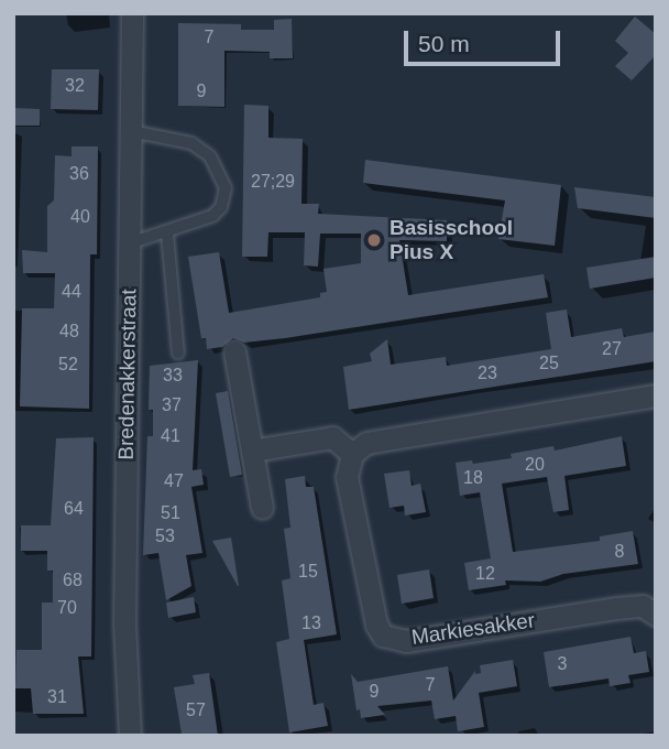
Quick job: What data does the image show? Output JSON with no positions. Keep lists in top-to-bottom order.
{
  "streets": {
    "street": ["Bredenakkerstraat", "Markiesakker"]
  },
  "places": ["Basisschool Pius X"],
  "house_numbers": [
    "7",
    "32",
    "9",
    "36",
    "27;29",
    "40",
    "44",
    "48",
    "27",
    "25",
    "52",
    "23",
    "33",
    "37",
    "41",
    "20",
    "18",
    "47",
    "64",
    "51",
    "53",
    "8",
    "15",
    "12",
    "68",
    "70",
    "13",
    "3",
    "7",
    "9",
    "31",
    "57"
  ],
  "scale_bar": "50 m"
}
